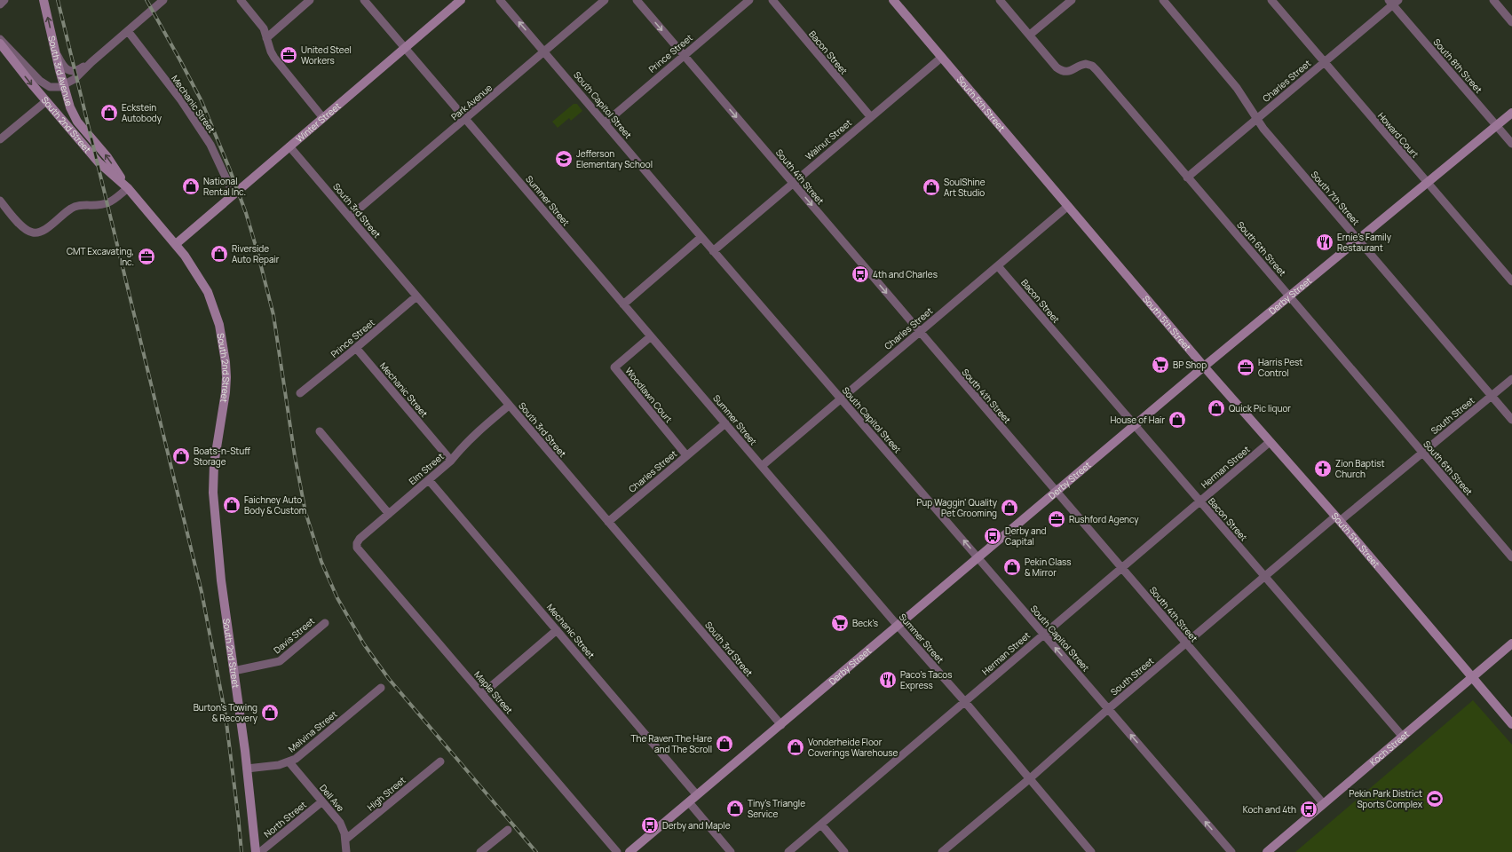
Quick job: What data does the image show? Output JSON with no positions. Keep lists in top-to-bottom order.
{
  "streets": {
    "main road": [
      "South 3rd Avenue",
      "South 5th Street",
      "Winter Street",
      "South 2nd Street",
      "Derby Street",
      "Koch Street"
    ],
    "street": [
      "Bacon Street",
      "Prince Street",
      "South 8th Street",
      "Charles Street",
      "Park Avenue",
      "Mechanic Street",
      "South Capitol Street",
      "Howard Court",
      "Walnut Street",
      "South 4th Street",
      "South 7th Street",
      "Summer Street",
      "South 3rd Street",
      "South 6th Street",
      "Woodlawn Court",
      "South Street",
      "Herman Street",
      "Elm Street",
      "Davis Street",
      "Maple Street",
      "Melvina Street",
      "High Street",
      "Dell Ave",
      "North Street"
    ]
  },
  "crossings": [
    ["Bacon Street", "Charles Street"],
    ["Bacon Street", "Walnut Street"],
    ["Bacon Street", "Derby Street"],
    ["Bacon Street", "South Street"],
    ["Bacon Street", "Herman Street"],
    ["Bacon Street", "Koch Street"],
    ["Prince Street", "Mechanic Street"],
    ["Prince Street", "South Capitol Street"],
    ["Prince Street", "South 4th Street"],
    ["Prince Street", "South 3rd Street"],
    ["South 8th Street", "Charles Street"],
    ["South 8th Street", "Derby Street"],
    ["South 3rd Avenue", "South 2nd Street"],
    ["Charles Street", "South 5th Street"],
    ["Charles Street", "South Capitol Street"],
    ["Charles Street", "Howard Court"],
    ["Charles Street", "South 4th Street"],
    ["Charles Street", "South 7th Street"],
    ["Charles Street", "Summer Street"],
    ["Charles Street", "South 3rd Street"],
    ["Charles Street", "South 6th Street"],
    ["Charles Street", "Woodlawn Court"],
    ["Park Avenue", "South Capitol Street"],
    ["Park Avenue", "Summer Street"],
    ["Park Avenue", "South 3rd Street"],
    ["Mechanic Street", "Winter Street"],
    ["Mechanic Street", "Derby Street"],
    ["Mechanic Street", "Elm Street"],
    ["South 5th Street", "Walnut Street"],
    ["South 5th Street", "Derby Street"],
    ["South 5th Street", "South Street"],
    ["South 5th Street", "Herman Street"],
    ["South 5th Street", "Koch Street"],
    ["South Capitol Street", "Walnut Street"],
    ["South Capitol Street", "Derby Street"],
    ["South Capitol Street", "South Street"],
    ["South Capitol Street", "Herman Street"],
    ["Winter Street", "South 2nd Street"],
    ["Winter Street", "Summer Street"],
    ["Winter Street", "South 3rd Street"],
    ["South 2nd Street", "Davis Street"],
    ["South 2nd Street", "Melvina Street"],
    ["Howard Court", "Derby Street"],
    ["Walnut Street", "South 4th Street"],
    ["South 4th Street", "Derby Street"],
    ["South 4th Street", "South Street"],
    ["South 4th Street", "Herman Street"],
    ["South 4th Street", "Koch Street"],
    ["South 7th Street", "Derby Street"],
    ["South 7th Street", "South Street"],
    ["Summer Street", "Derby Street"],
    ["Summer Street", "Woodlawn Court"],
    ["Summer Street", "South Street"],
    ["Summer Street", "Herman Street"],
    ["South 3rd Street", "Derby Street"],
    ["South 3rd Street", "Elm Street"],
    ["South 6th Street", "Derby Street"],
    ["South 6th Street", "South Street"],
    ["Elm Street", "Maple Street"],
    ["Melvina Street", "Dell Ave"],
    ["High Street", "Dell Ave"],
    ["Dell Ave", "North Street"]
  ],
  "one_way": ["South 3rd Avenue", "South Capitol Street", "South 4th Street"],
  "places": {
    "office": [
      "United Steel Workers",
      "CMT Excavating, Inc.",
      "Harris Pest Control",
      "Rushford Agency"
    ],
    "shop": [
      "Eckstein Autobody",
      "National Rental Inc.",
      "SoulShine Art Studio",
      "Riverside Auto Repair",
      "Quick Pic liquor",
      "House of Hair",
      "Boats-n-Stuff Storage",
      "Faichney Auto Body & Custom",
      "Pup Waggin' Quality Pet Grooming",
      "Pekin Glass & Mirror",
      "Burton's Towing & Recovery",
      "The Raven The Hare and The Scroll",
      "Vonderheide Floor Coverings Warehouse",
      "Tiny's Triangle Service"
    ],
    "school or university": ["Jefferson Elementary School"],
    "restaurant": ["Ernie's Family Restaurant", "Paco's Tacos Express"],
    "bus stop": [
      "4th and Charles",
      "Derby and Capital",
      "Koch and 4th",
      "Derby and Maple"
    ],
    "supermarket": ["BP Shop", "Beck's"],
    "church": ["Zion Baptist Church"],
    "sports": ["Pekin Park District Sports Complex"]
  }
}
